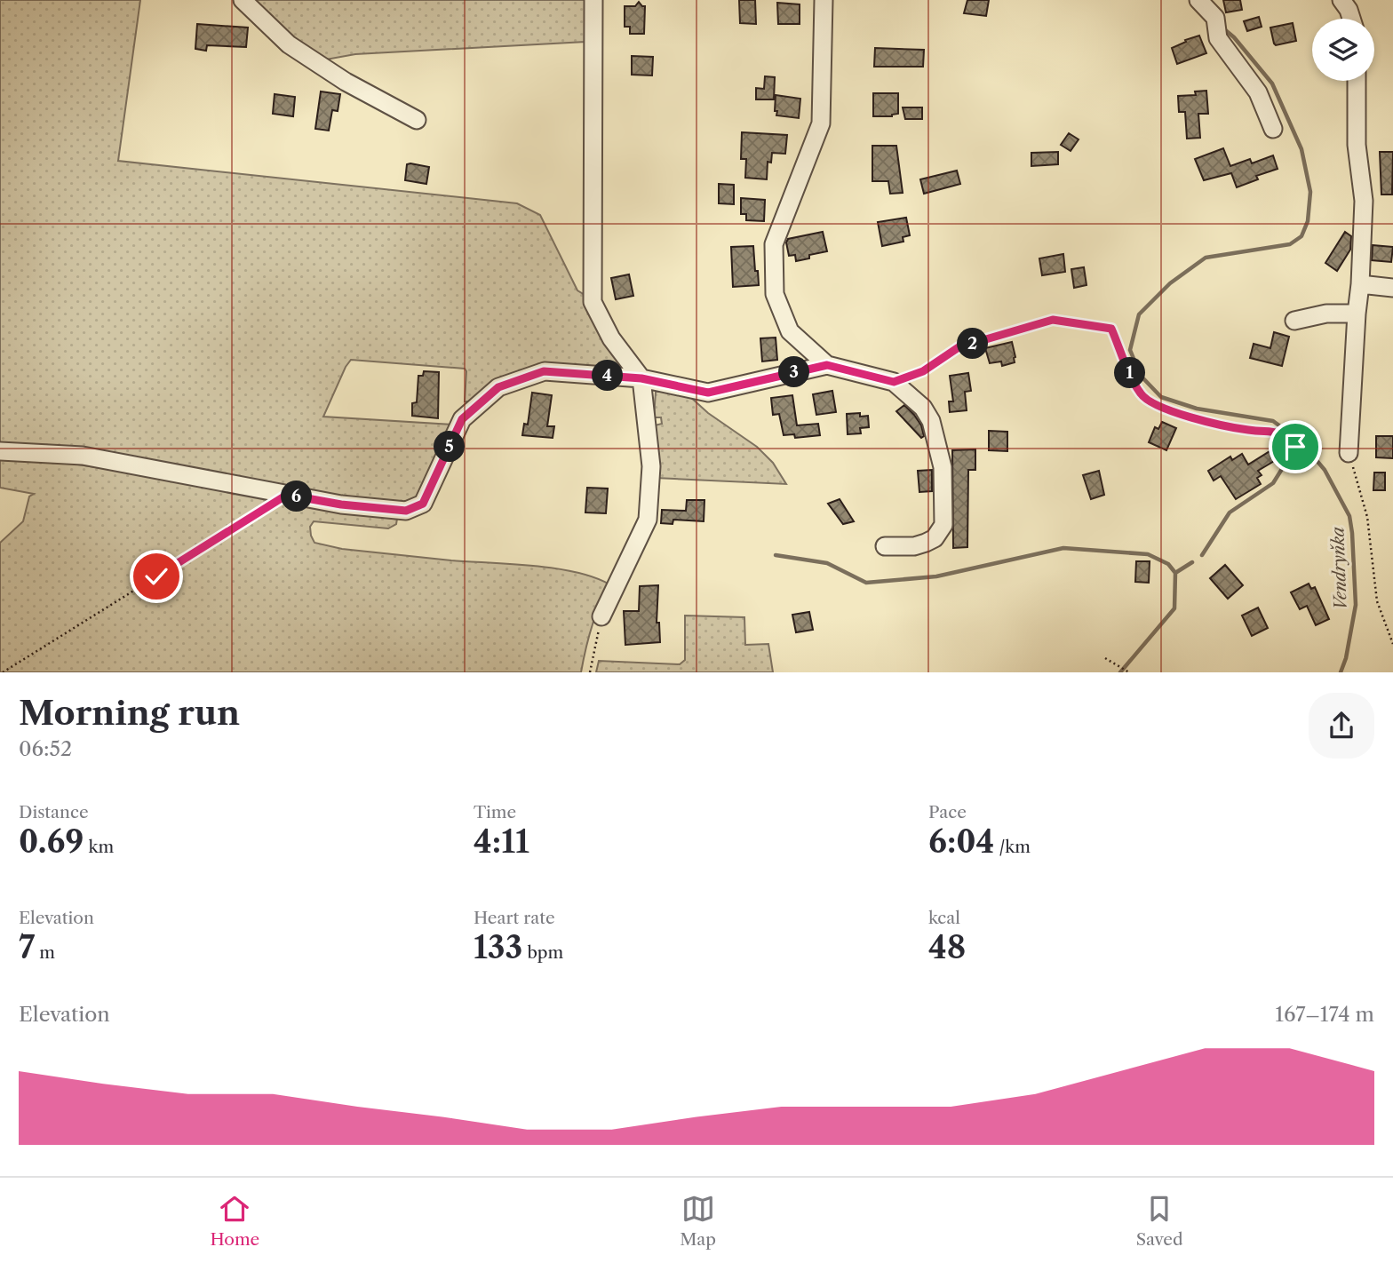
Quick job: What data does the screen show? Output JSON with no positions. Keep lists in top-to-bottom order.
{
  "water": ["Vendryňka"],
  "page": {
    "pins": [
      "2",
      "3",
      "1",
      "4",
      "5",
      "6"
    ],
    "heading": ["Morning run", "06:52"],
    "stats": [
      ["Distance", "0.69 km"],
      ["Time", "4:11"],
      ["Pace", "6:04 /km"],
      ["Elevation", "7 m"],
      ["Heart rate", "133 bpm"],
      ["kcal", "48"]
    ],
    "chart": ["Elevation", "167–174 m"],
    "tabs": ["Home", "Map", "Saved"]
  }
}
